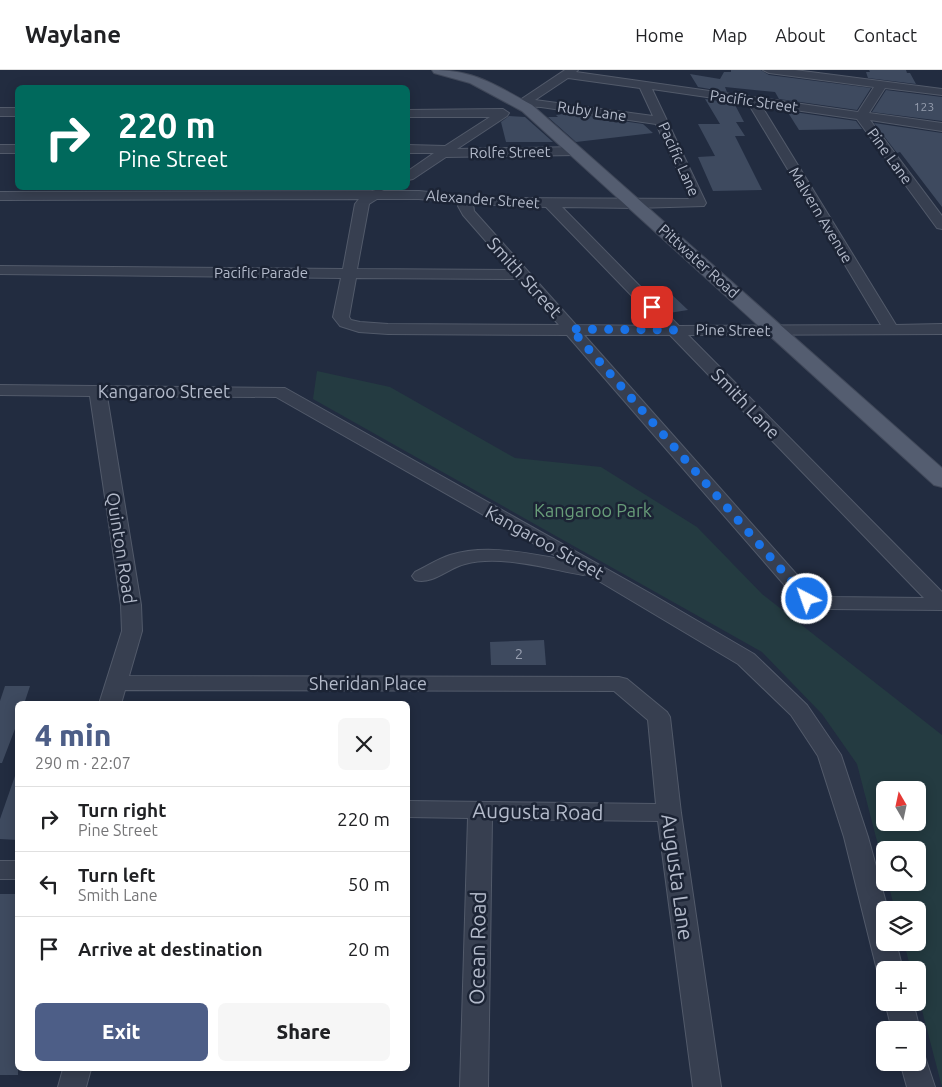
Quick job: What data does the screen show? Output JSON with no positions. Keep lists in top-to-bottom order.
{
  "streets": {
    "main road": ["Pittwater Road"],
    "street": [
      "Pacific Street",
      "Ruby Lane",
      "Rolfe Street",
      "Pine Lane",
      "Pacific Lane",
      "Alexander Street",
      "Malvern Avenue",
      "Pacific Parade",
      "Smith Street",
      "Pine Street",
      "Kangaroo Street",
      "Smith Lane",
      "Quinton Road",
      "Sheridan Place",
      "Augusta Road",
      "Augusta Lane",
      "Ocean Road"
    ]
  },
  "crossings": [
    ["Pacific Street", "Pine Lane"],
    ["Pacific Street", "Pacific Lane"],
    ["Pacific Street", "Malvern Avenue"],
    ["Ruby Lane", "Pacific Lane"],
    ["Ruby Lane", "Pittwater Road"],
    ["Rolfe Street", "Pittwater Road"],
    ["Pacific Lane", "Alexander Street"],
    ["Pacific Lane", "Pittwater Road"],
    ["Alexander Street", "Pittwater Road"],
    ["Alexander Street", "Smith Street"],
    ["Alexander Street", "Smith Lane"],
    ["Malvern Avenue", "Pine Street"],
    ["Pittwater Road", "Pine Street"],
    ["Pacific Parade", "Smith Street"],
    ["Pacific Parade", "Pine Street"],
    ["Smith Street", "Pine Street"],
    ["Smith Street", "Smith Lane"],
    ["Pine Street", "Smith Lane"],
    ["Kangaroo Street", "Quinton Road"],
    ["Quinton Road", "Sheridan Place"],
    ["Sheridan Place", "Augusta Lane"],
    ["Augusta Road", "Augusta Lane"],
    ["Augusta Road", "Ocean Road"]
  ],
  "parks": ["Kangaroo Park"],
  "house_numbers": ["123", "2"],
  "north": "top",
  "page": {
    "header": "Waylane",
    "nav": [
      "Home",
      "Map",
      "About",
      "Contact"
    ],
    "turn": ["220 m", "Pine Street"],
    "heading": ["4 min", "290 m · 22:07"],
    "map_buttons": ["+", "−"],
    "list": [
      {
        "name": "Turn right",
        "note": "Pine Street",
        "value": "220 m"
      },
      {
        "name": "Turn left",
        "note": "Smith Lane",
        "value": "50 m"
      },
      {
        "name": "Arrive at destination",
        "value": "20 m"
      }
    ],
    "buttons": ["Exit", "Share"]
  }
}
